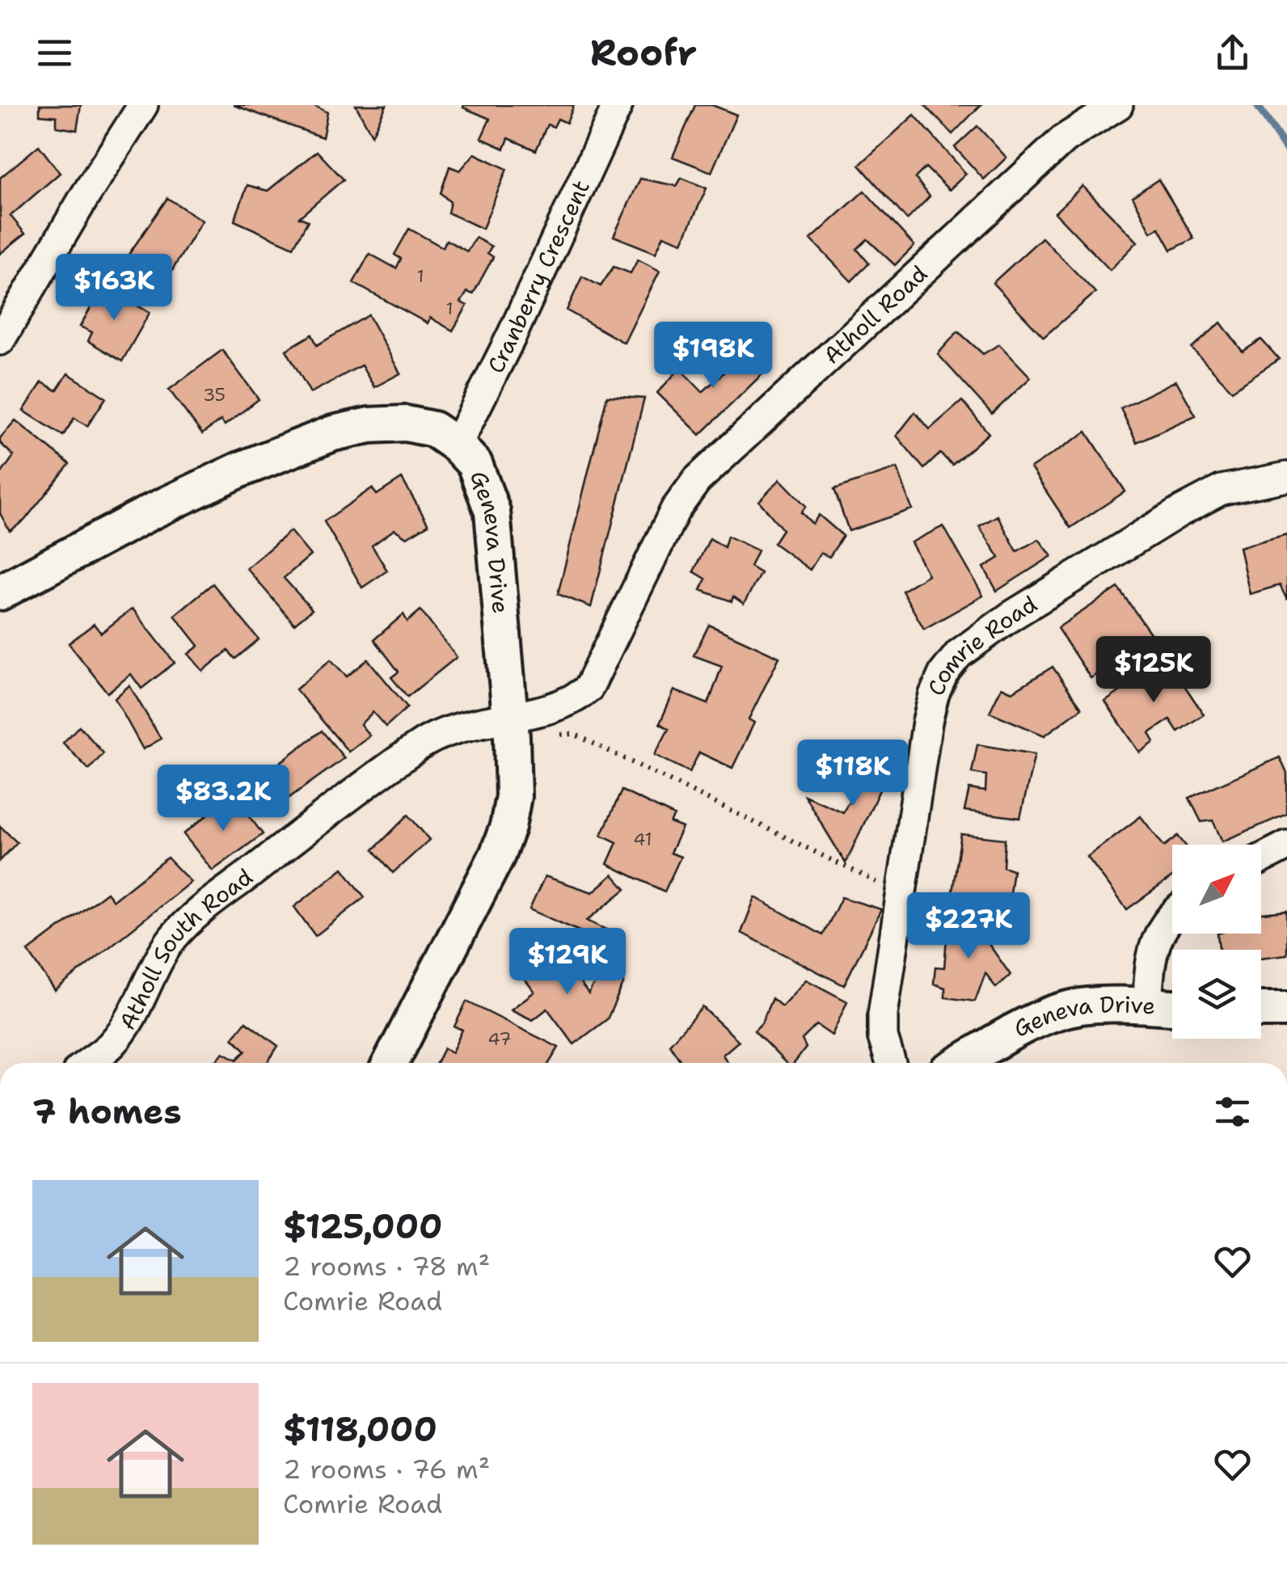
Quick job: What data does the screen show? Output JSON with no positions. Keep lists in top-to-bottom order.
{
  "streets": {
    "street": [
      "Cranberry Crescent",
      "Atholl Road",
      "Geneva Drive",
      "Comrie Road",
      "Atholl South Road"
    ]
  },
  "crossings": [
    ["Cranberry Crescent", "Geneva Drive"],
    ["Atholl Road", "Geneva Drive"],
    ["Atholl Road", "Atholl South Road"],
    ["Geneva Drive", "Atholl South Road"]
  ],
  "house_numbers": [
    "1",
    "1",
    "35",
    "41",
    "47"
  ],
  "north": "top right",
  "page": {
    "header": "Roofr",
    "price": [
      "$163K",
      "$198K",
      "$125K",
      "$118K",
      "$83.2K",
      "$227K",
      "$129K"
    ],
    "heading": "7 homes",
    "list": [
      {
        "name": "$125,000",
        "note": "2 rooms · 78 m² · Comrie Road"
      },
      {
        "name": "$118,000",
        "note": "2 rooms · 76 m² · Comrie Road"
      }
    ]
  }
}
